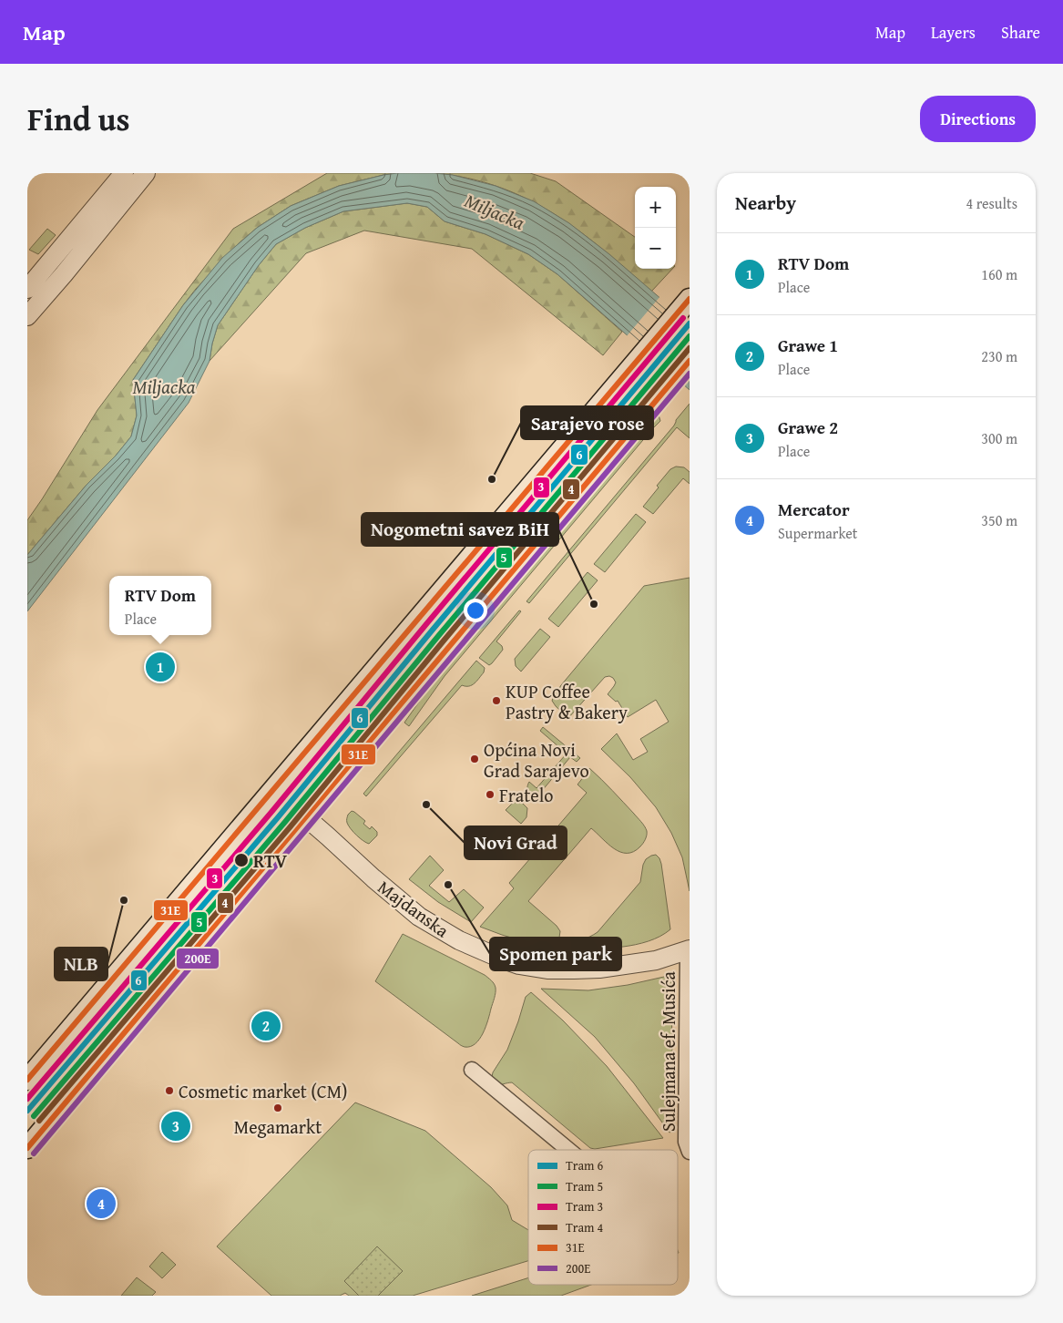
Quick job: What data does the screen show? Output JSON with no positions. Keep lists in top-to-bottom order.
{
  "streets": {
    "street": ["Majdanska", "Sulejmana ef. Musića"]
  },
  "crossings": [
    ["Majdanska", "Sulejmana ef. Musića"]
  ],
  "water": ["Miljacka"],
  "places": [
    "Sarajevo rose",
    "Nogometni savez BiH",
    "KUP Coffee Pastry & Bakery",
    "Općina Novi Grad Sarajevo",
    "Fratelo",
    "Novi Grad",
    "RTV",
    "Spomen park",
    "NLB",
    "Cosmetic market (CM)",
    "Megamarkt"
  ],
  "lines": [
    "transit line 31E",
    "tram line 3",
    "tram line 6",
    "tram line 5",
    "tram line 4",
    "transit line 200E"
  ],
  "legend": [
    "Tram 6",
    "Tram 5",
    "Tram 3",
    "Tram 4",
    "31E",
    "200E"
  ],
  "page": {
    "header": "Map",
    "nav": ["Map", "Layers", "Share"],
    "title": "Find us",
    "buttons": "Directions",
    "heading": ["Nearby", "4 results"],
    "map_buttons": ["+", "−"],
    "list": [
      {
        "mark": "1",
        "name": "RTV Dom",
        "note": "Place",
        "value": "160 m"
      },
      {
        "mark": "2",
        "name": "Grawe 1",
        "note": "Place",
        "value": "230 m"
      },
      {
        "mark": "3",
        "name": "Grawe 2",
        "note": "Place",
        "value": "300 m"
      },
      {
        "mark": "4",
        "name": "Mercator",
        "note": "Supermarket",
        "value": "350 m"
      }
    ],
    "popup": ["RTV Dom", "Place"],
    "pins": [
      "1",
      "2",
      "3",
      "4"
    ]
  }
}
